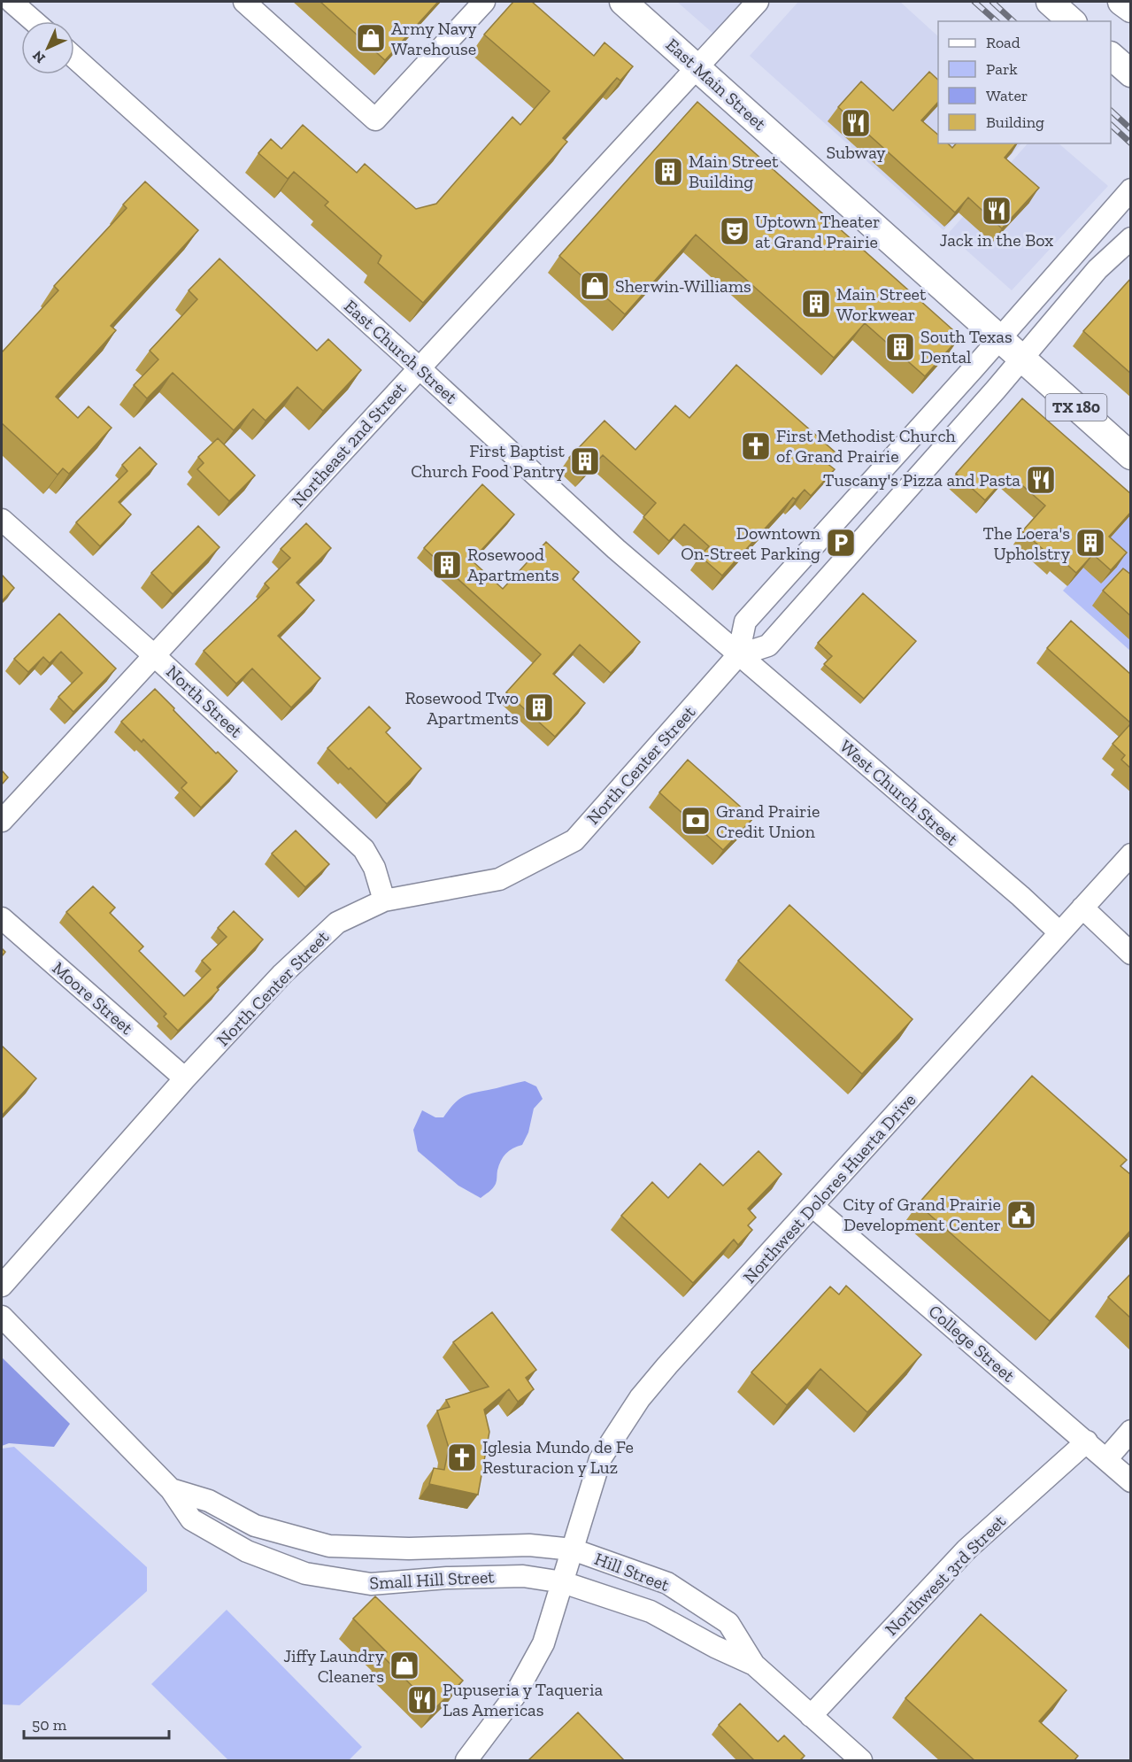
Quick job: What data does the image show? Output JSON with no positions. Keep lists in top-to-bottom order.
{
  "streets": {
    "main road": ["East Main Street", "TX 180"],
    "street": [
      "East Church Street",
      "Northeast 2nd Street",
      "North Street",
      "North Center Street",
      "West Church Street",
      "Moore Street",
      "Northwest Dolores Huerta Drive",
      "College Street",
      "Hill Street",
      "Northwest 3rd Street",
      "Small Hill Street"
    ]
  },
  "crossings": [
    ["East Main Street", "TX 180"],
    ["East Main Street", "Northeast 2nd Street"],
    ["East Main Street", "North Center Street"],
    ["East Church Street", "Northeast 2nd Street"],
    ["East Church Street", "North Center Street"],
    ["East Church Street", "West Church Street"],
    ["Northeast 2nd Street", "North Street"],
    ["North Street", "North Center Street"],
    ["North Center Street", "West Church Street"],
    ["North Center Street", "Moore Street"],
    ["West Church Street", "Northwest Dolores Huerta Drive"],
    ["Northwest Dolores Huerta Drive", "College Street"],
    ["Northwest Dolores Huerta Drive", "Hill Street"],
    ["Northwest Dolores Huerta Drive", "Small Hill Street"],
    ["College Street", "Northwest 3rd Street"],
    ["Hill Street", "Northwest 3rd Street"],
    ["Hill Street", "Small Hill Street"]
  ],
  "places": {
    "shop": ["Army Navy Warehouse", "Sherwin-Williams", "Jiffy Laundry Cleaners"],
    "restaurant": [
      "Subway",
      "Jack in the Box",
      "Tuscany's Pizza and Pasta",
      "Pupuseria y Taqueria Las Americas"
    ],
    "building": [
      "Main Street Building",
      "Main Street Workwear",
      "South Texas Dental",
      "First Baptist Church Food Pantry",
      "The Loera's Upholstry",
      "Rosewood Apartments",
      "Rosewood Two Apartments"
    ],
    "theatre": ["Uptown Theater at Grand Prairie"],
    "church": ["First Methodist Church of Grand Prairie", "Iglesia Mundo de Fe Resturacion y Luz"],
    "parking": ["Downtown On-Street Parking"],
    "bank": ["Grand Prairie Credit Union"],
    "public building": ["City of Grand Prairie Development Center"]
  },
  "legend": [
    "Road",
    "Park",
    "Water",
    "Building"
  ],
  "scale_bar": "50 m",
  "north": "bottom left"
}
